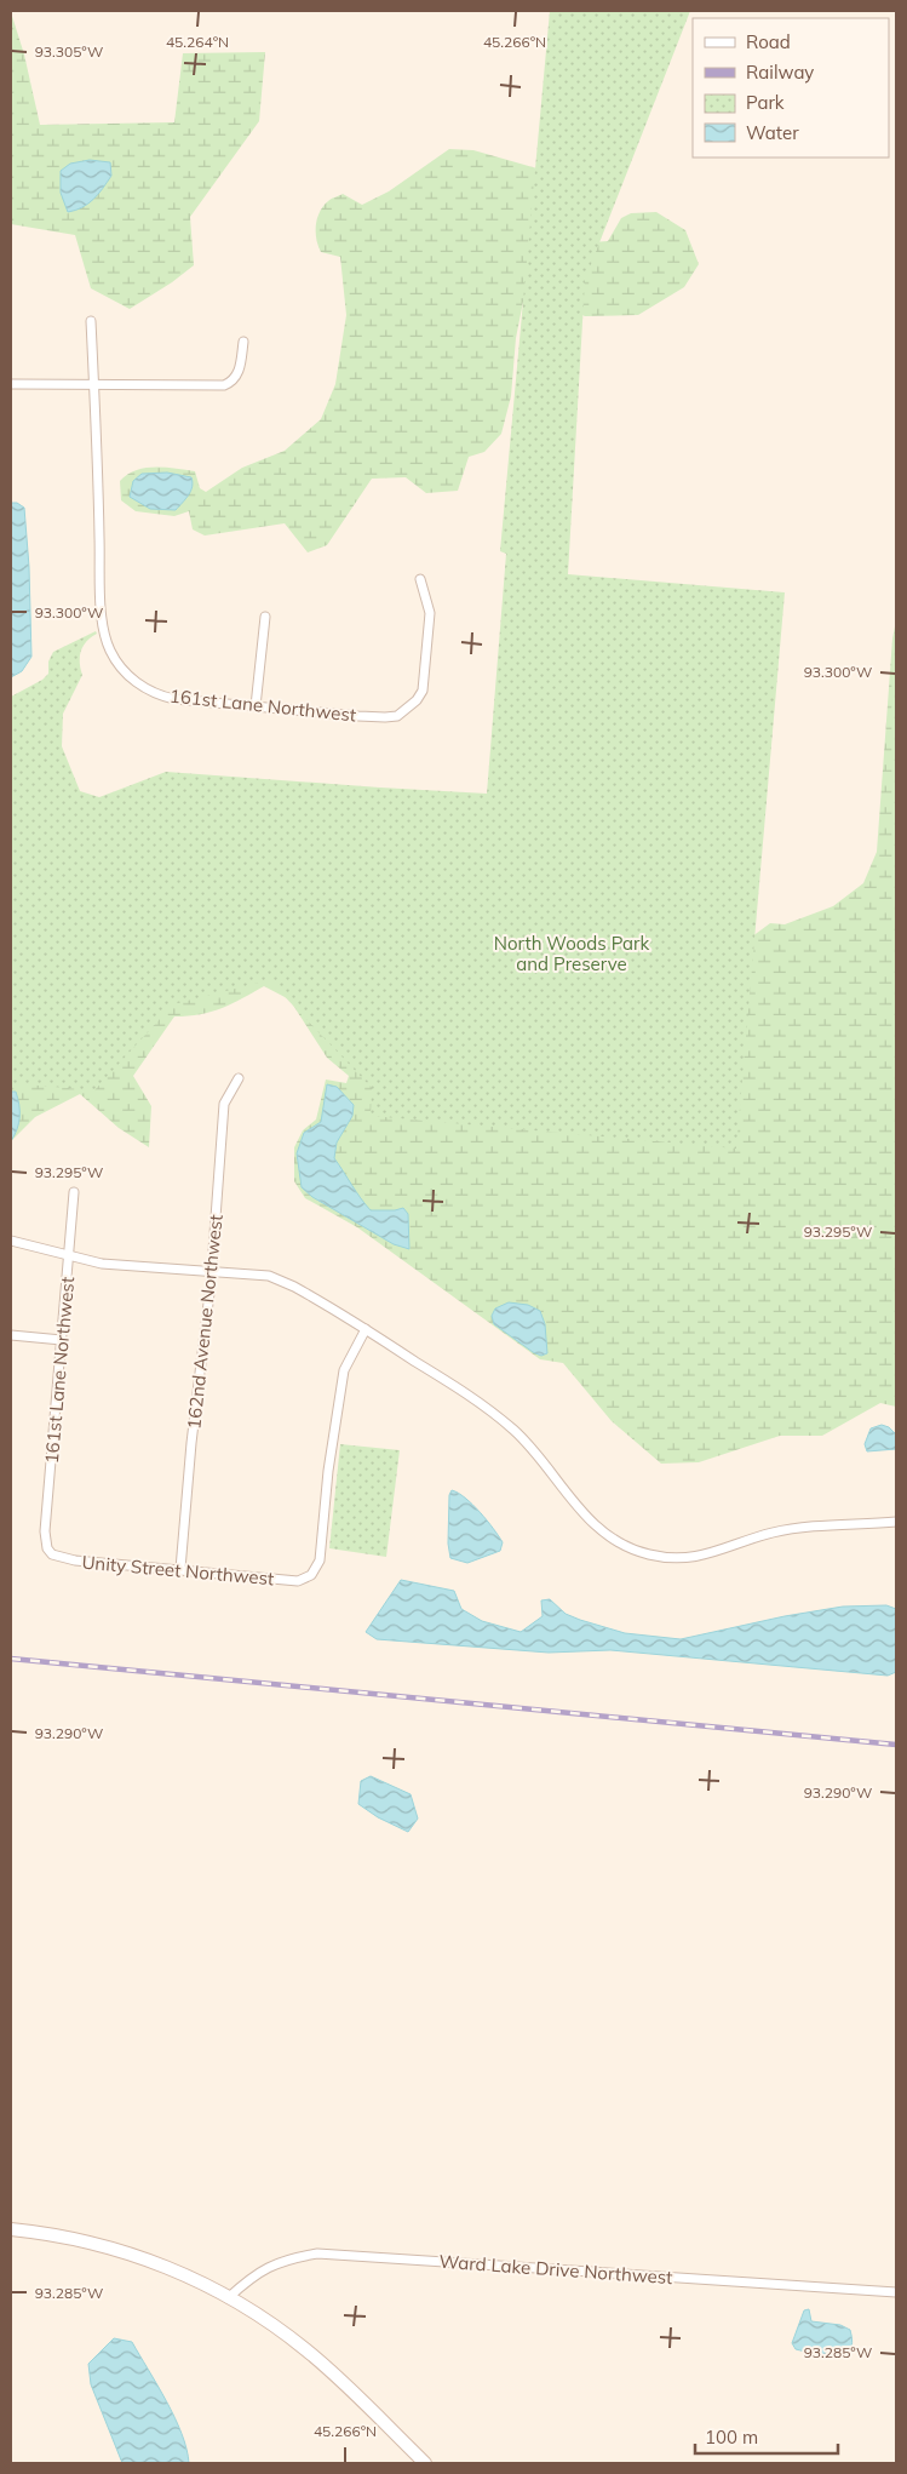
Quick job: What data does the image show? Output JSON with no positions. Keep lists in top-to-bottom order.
{
  "streets": {
    "street": [
      "161st Lane Northwest",
      "162nd Avenue Northwest",
      "Unity Street Northwest",
      "Ward Lake Drive Northwest"
    ]
  },
  "crossings": [
    ["161st Lane Northwest", "Unity Street Northwest"],
    ["162nd Avenue Northwest", "Unity Street Northwest"]
  ],
  "parks": ["North Woods Park and Preserve"],
  "legend": [
    "Road",
    "Railway",
    "Park",
    "Water"
  ],
  "scale_bar": "100 m",
  "coordinates": [
    "45.264°N",
    "45.266°N",
    "93.305°W",
    "93.300°W",
    "93.295°W",
    "93.290°W",
    "93.285°W"
  ]
}
